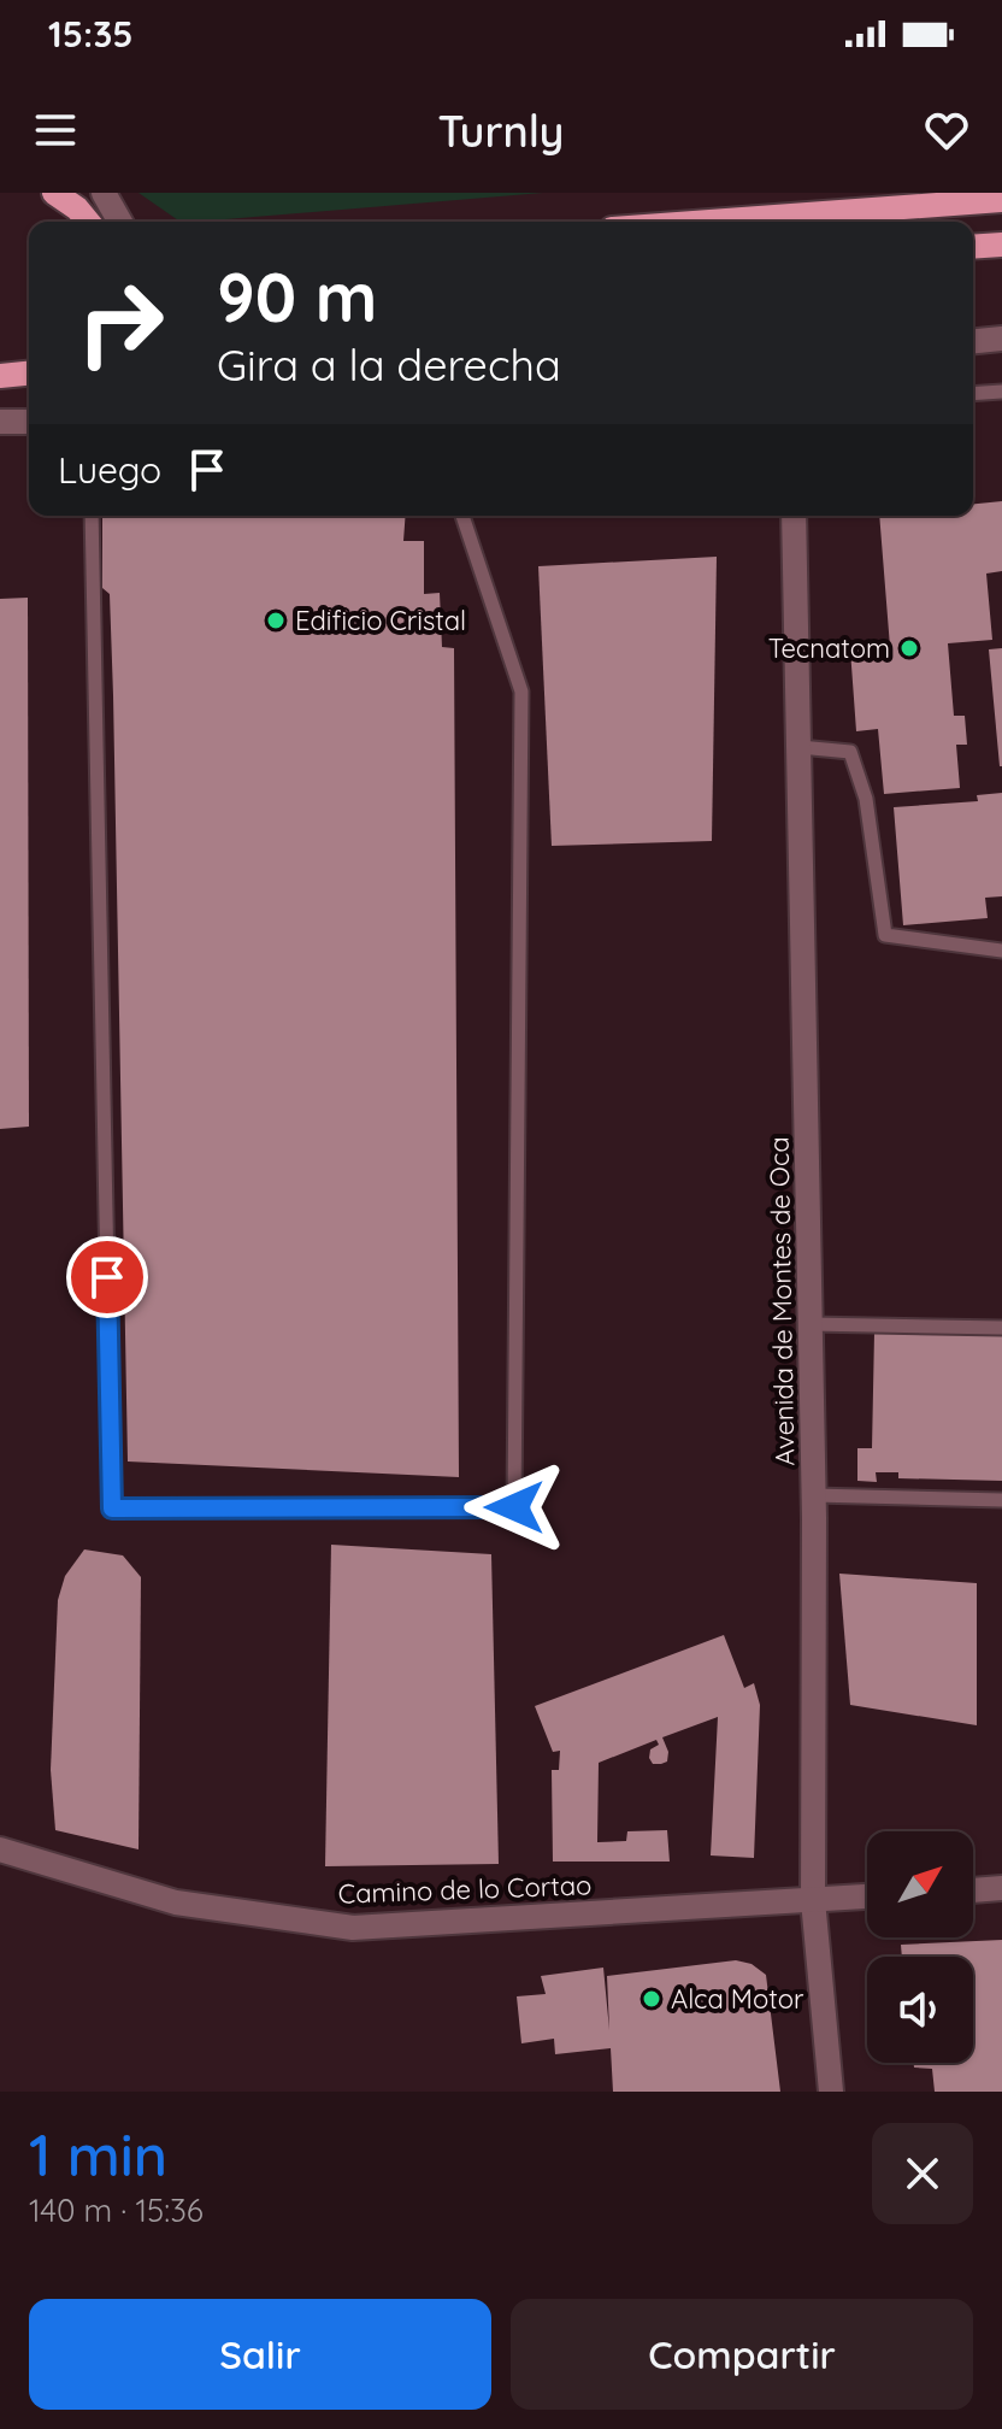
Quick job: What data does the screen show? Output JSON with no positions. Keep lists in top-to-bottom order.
{
  "streets": {
    "street": ["Avenida de Montes de Oca", "Camino de lo Cortao"]
  },
  "crossings": [
    ["Avenida de Montes de Oca", "Camino de lo Cortao"]
  ],
  "places": ["Edificio Cristal", "Tecnatom", "Alca Motor"],
  "north": "top right",
  "page": {
    "status": "15:35",
    "header": "Turnly",
    "turn": ["90 m", "Gira a la derecha"],
    "then": "Luego",
    "heading": ["1 min", "140 m · 15:36"],
    "buttons": ["Salir", "Compartir"]
  }
}
